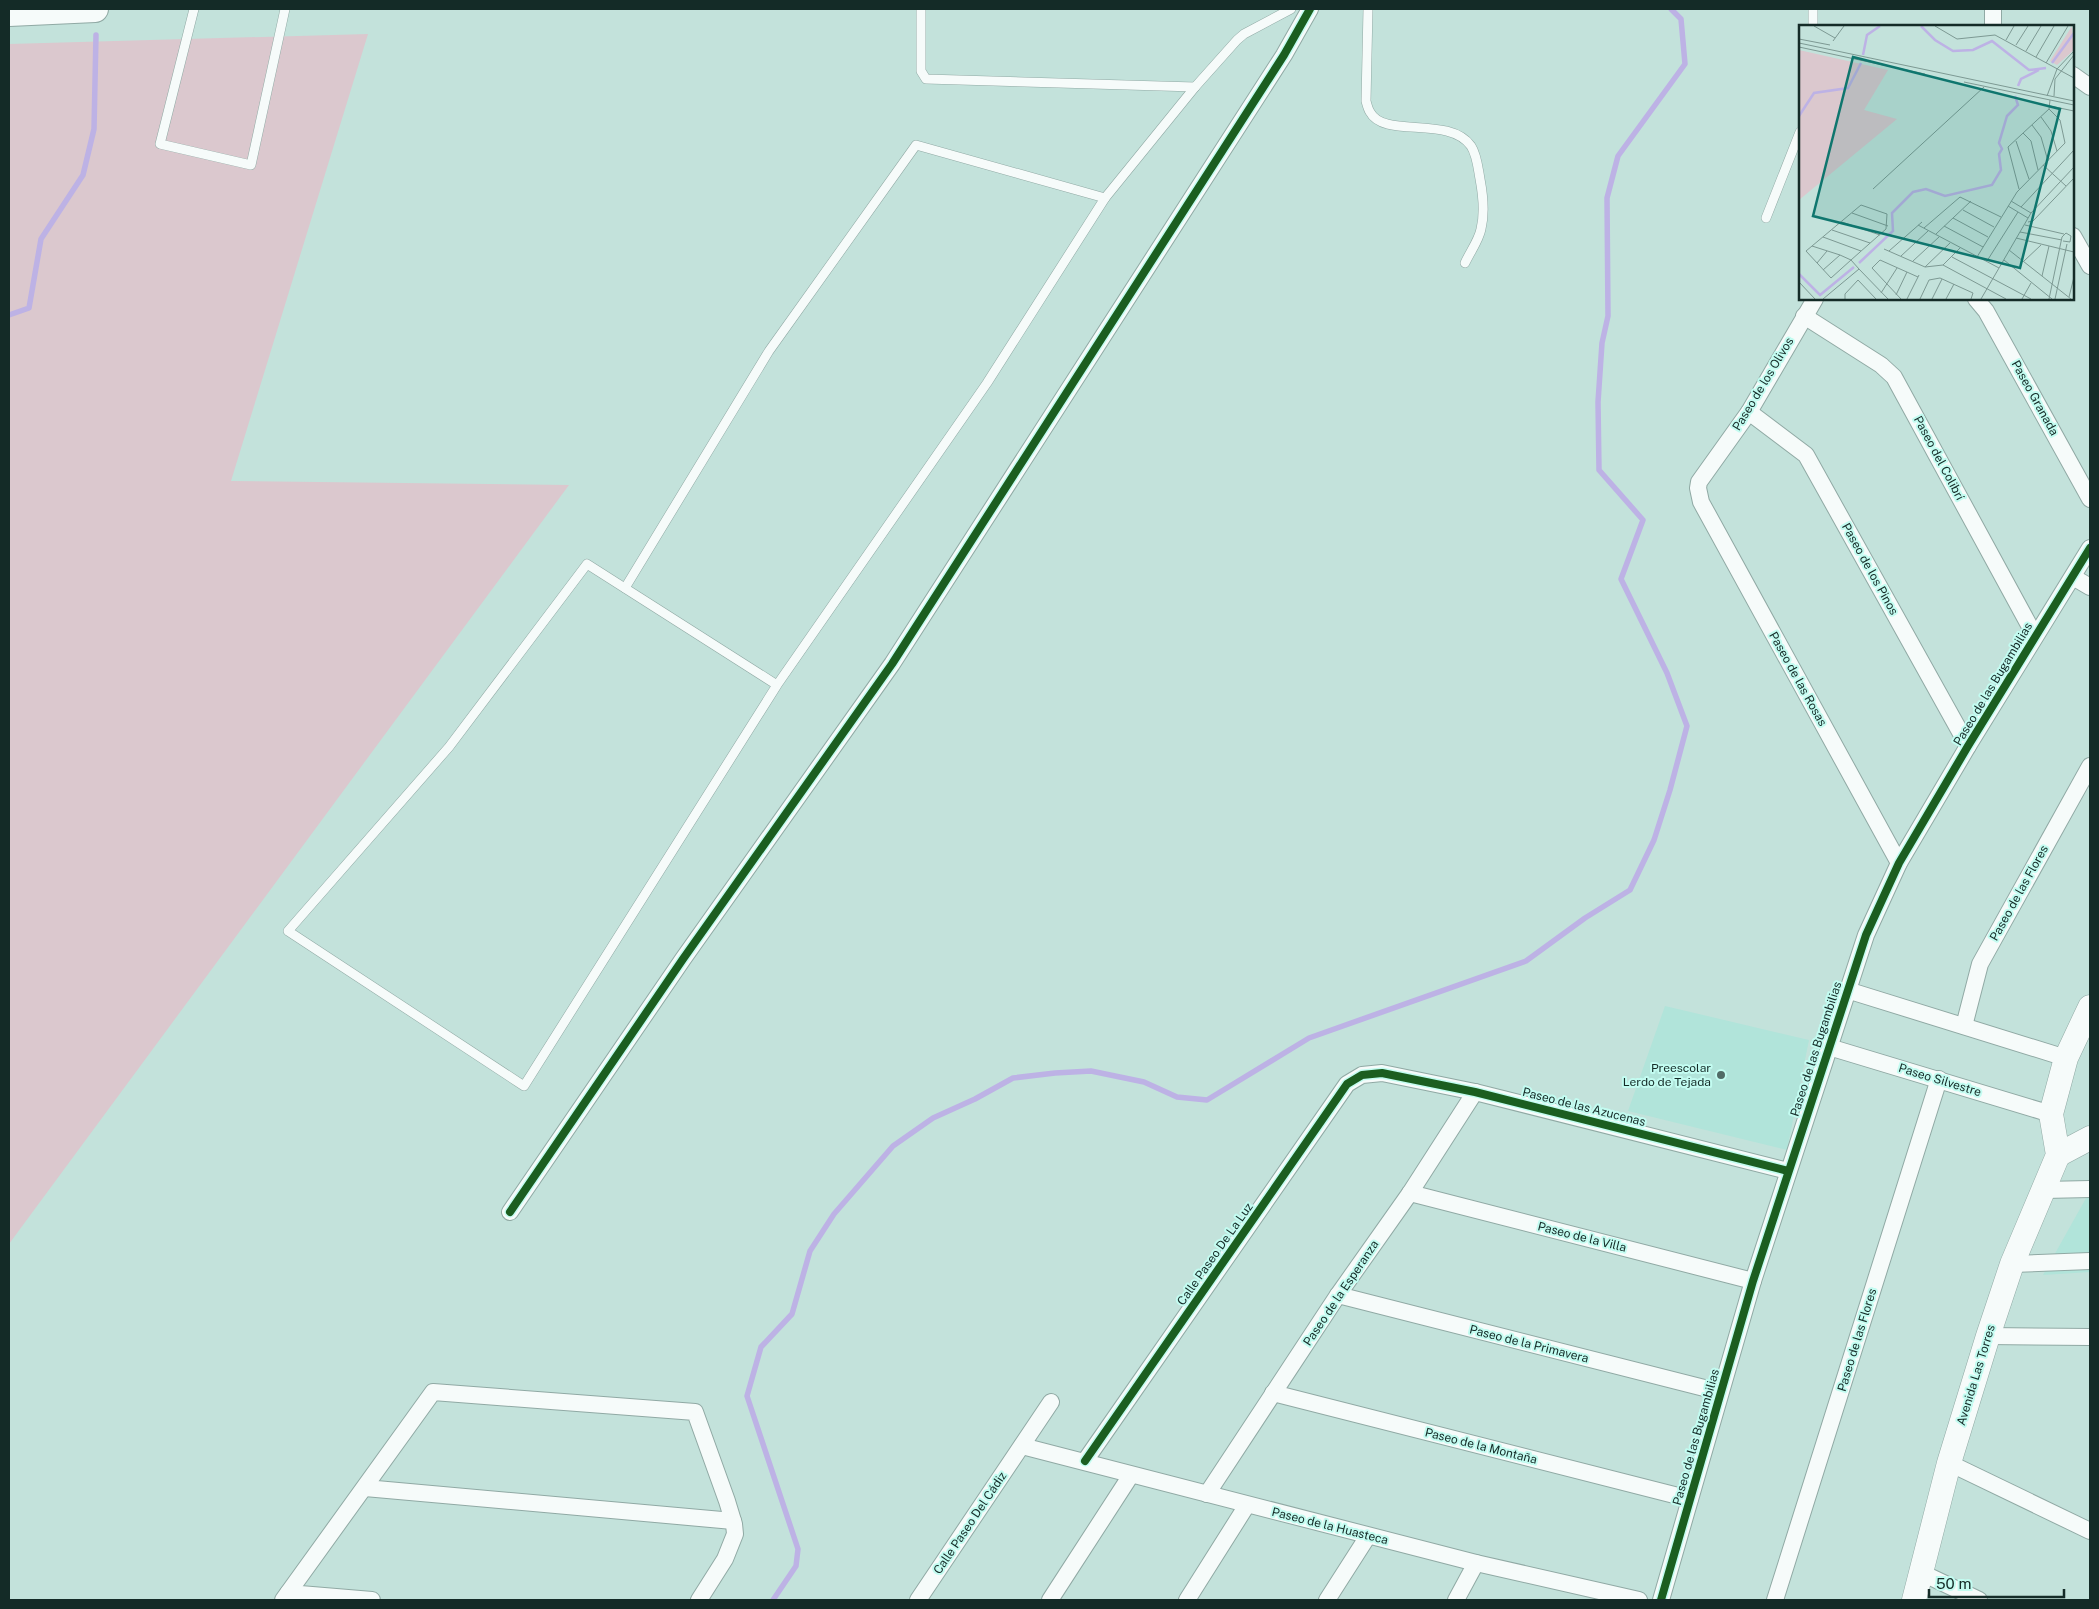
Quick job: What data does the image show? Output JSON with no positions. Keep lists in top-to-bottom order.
{
  "streets": {
    "street": [
      "Paseo de los Olivos",
      "Paseo Granada",
      "Paseo del Colibrí",
      "Paseo de los Pinos",
      "Paseo de las Rosas",
      "Paseo de las Bugambilias",
      "Paseo de las Flores",
      "Paseo Silvestre",
      "Paseo de las Azucenas",
      "Paseo de la Villa",
      "Calle Paseo De La Luz",
      "Paseo de la Esperanza",
      "Paseo de la Primavera",
      "Avenida Las Torres",
      "Paseo de la Montaña",
      "Calle Paseo Del Cádiz",
      "Paseo de la Huasteca"
    ]
  },
  "crossings": [
    ["Paseo de los Olivos", "Paseo del Colibrí"],
    ["Paseo de los Olivos", "Paseo de los Pinos"],
    ["Paseo de los Olivos", "Paseo de las Rosas"],
    ["Paseo del Colibrí", "Paseo de las Bugambilias"],
    ["Paseo de los Pinos", "Paseo de las Bugambilias"],
    ["Paseo de las Rosas", "Paseo de las Bugambilias"],
    ["Paseo de las Bugambilias", "Paseo Silvestre"],
    ["Paseo de las Bugambilias", "Paseo de las Azucenas"],
    ["Paseo de las Bugambilias", "Paseo de la Villa"],
    ["Paseo de las Bugambilias", "Paseo de la Primavera"],
    ["Paseo de las Bugambilias", "Paseo de la Montaña"],
    ["Paseo de las Flores", "Paseo Silvestre"],
    ["Paseo de las Azucenas", "Calle Paseo De La Luz"],
    ["Paseo de las Azucenas", "Paseo de la Esperanza"],
    ["Paseo de la Villa", "Paseo de la Esperanza"],
    ["Calle Paseo De La Luz", "Paseo de la Huasteca"],
    ["Paseo de la Esperanza", "Paseo de la Primavera"],
    ["Paseo de la Esperanza", "Paseo de la Montaña"],
    ["Paseo de la Esperanza", "Paseo de la Huasteca"],
    ["Calle Paseo Del Cádiz", "Paseo de la Huasteca"]
  ],
  "places": ["Preescolar Lerdo de Tejada"],
  "scale_bar": "50 m"
}
